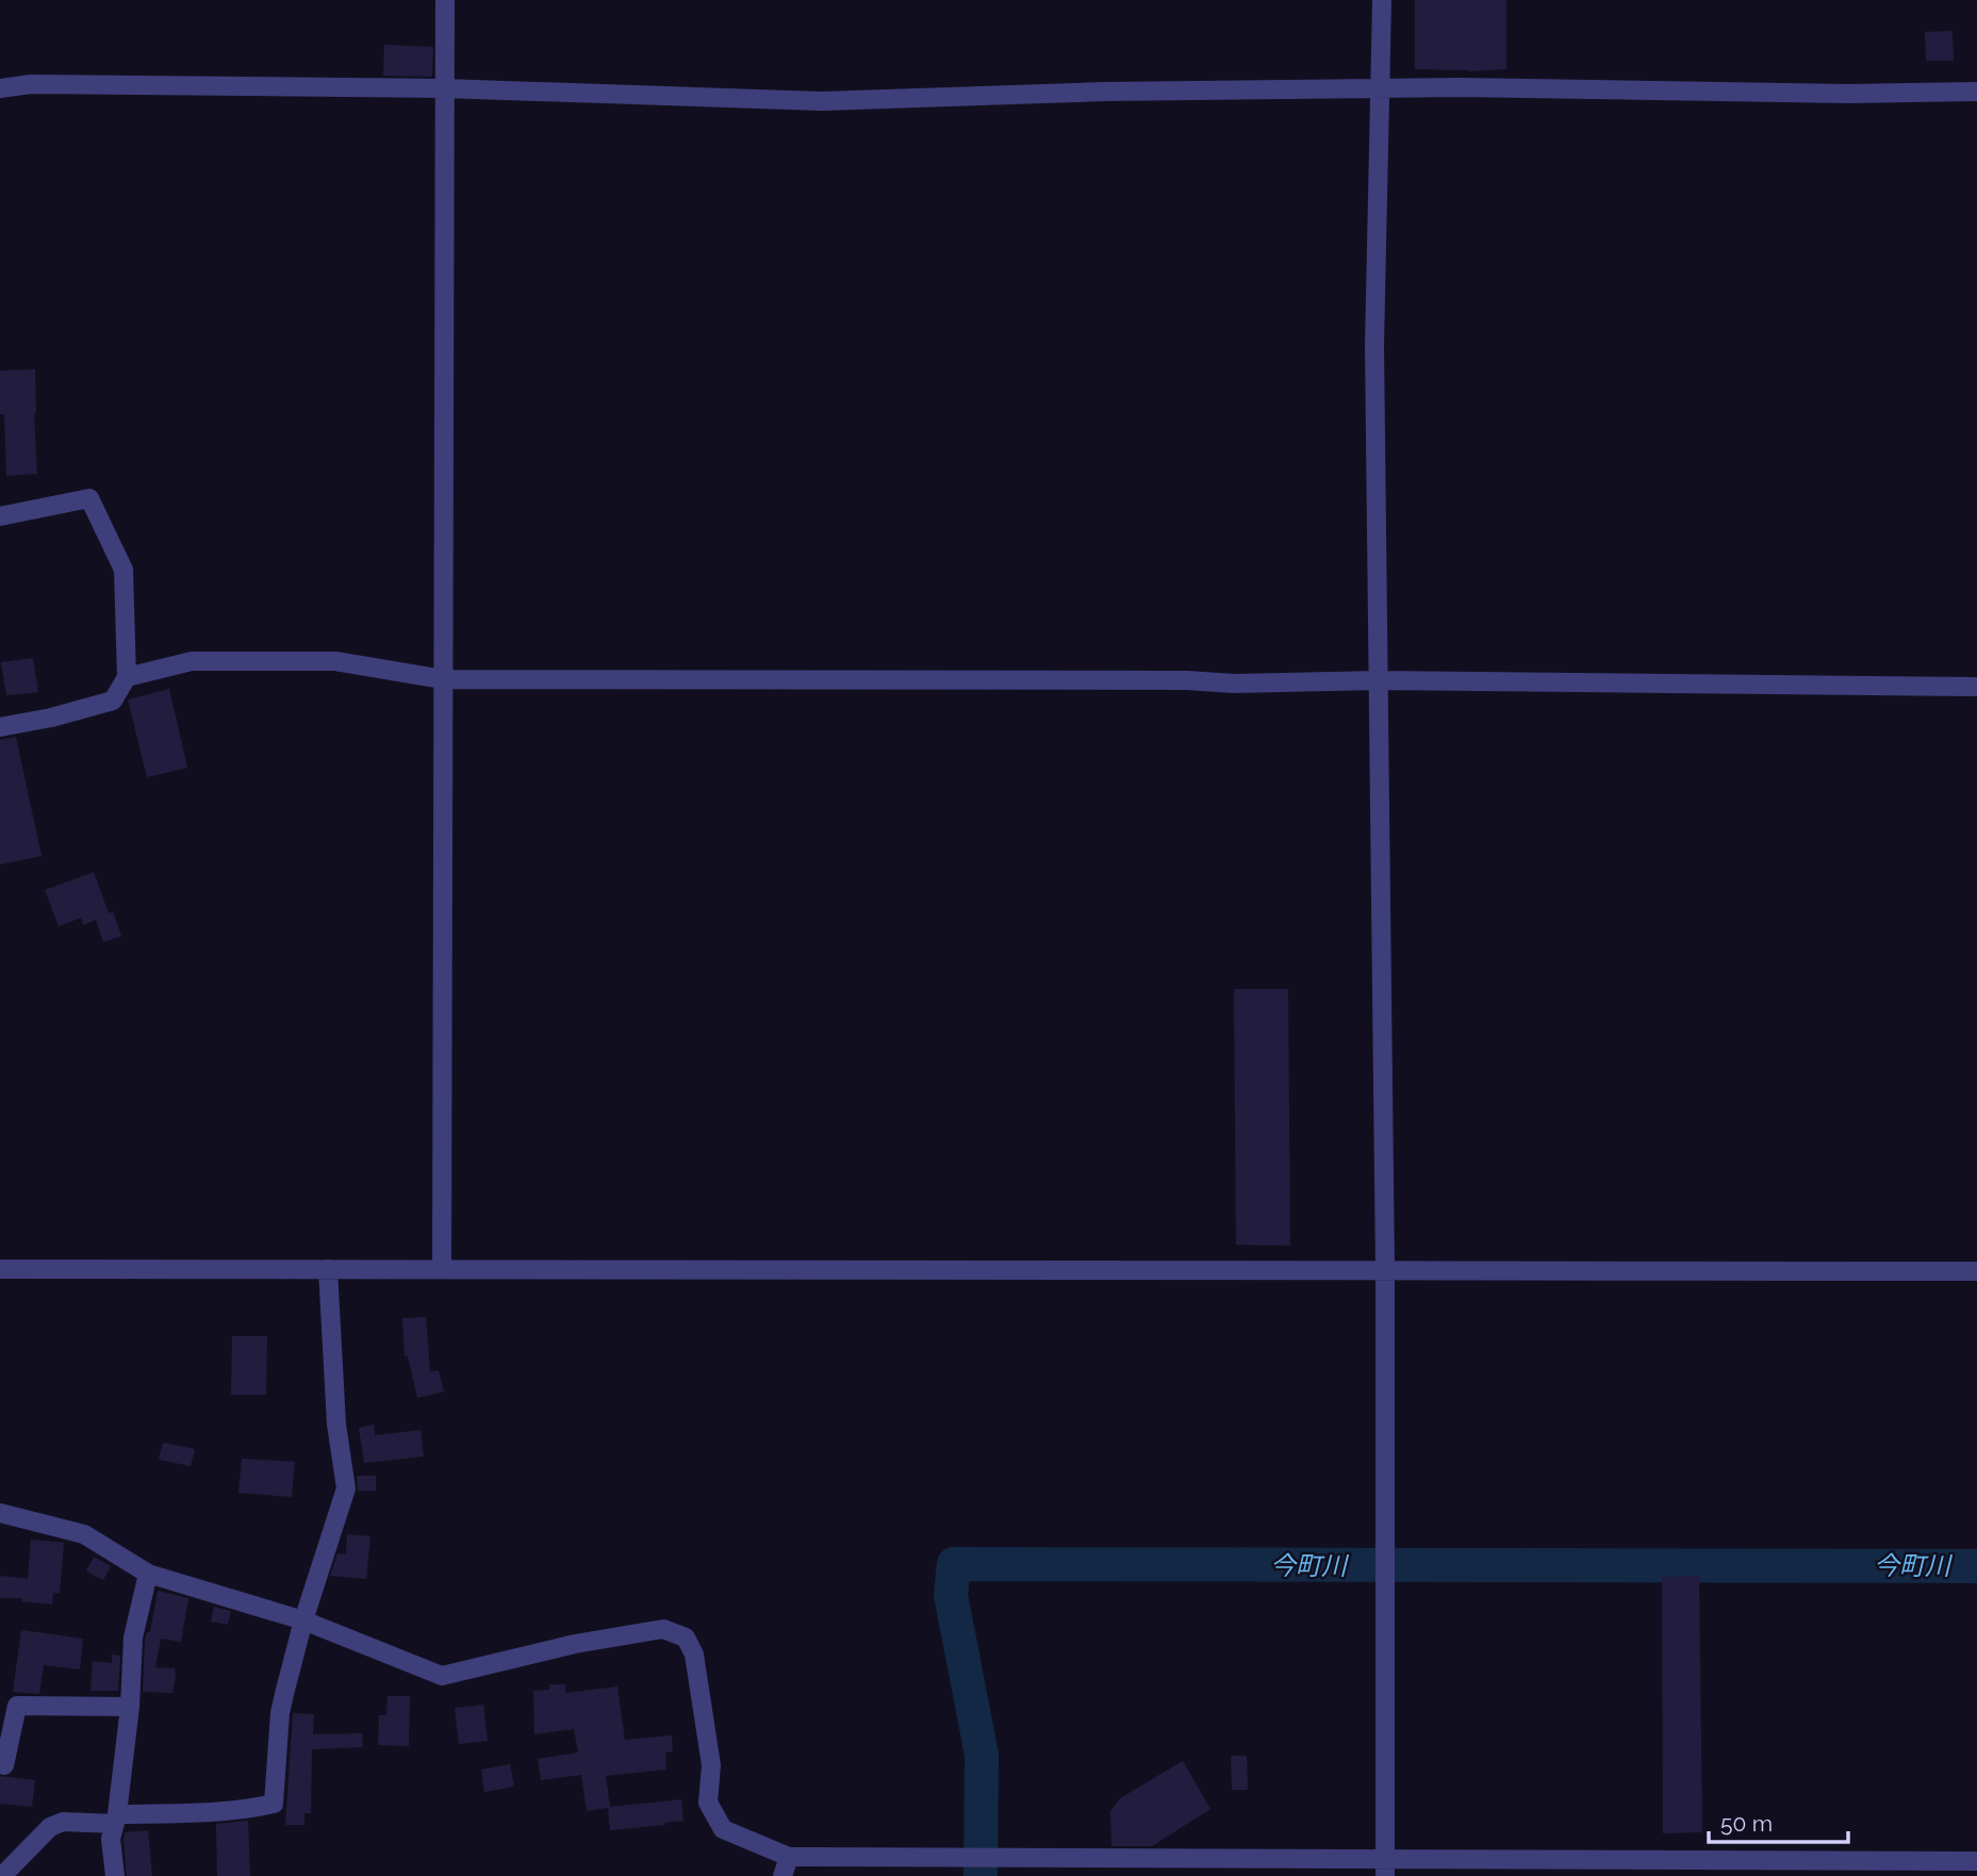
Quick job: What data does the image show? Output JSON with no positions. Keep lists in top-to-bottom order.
{
  "water": ["今町川"],
  "scale_bar": "50 m"
}
